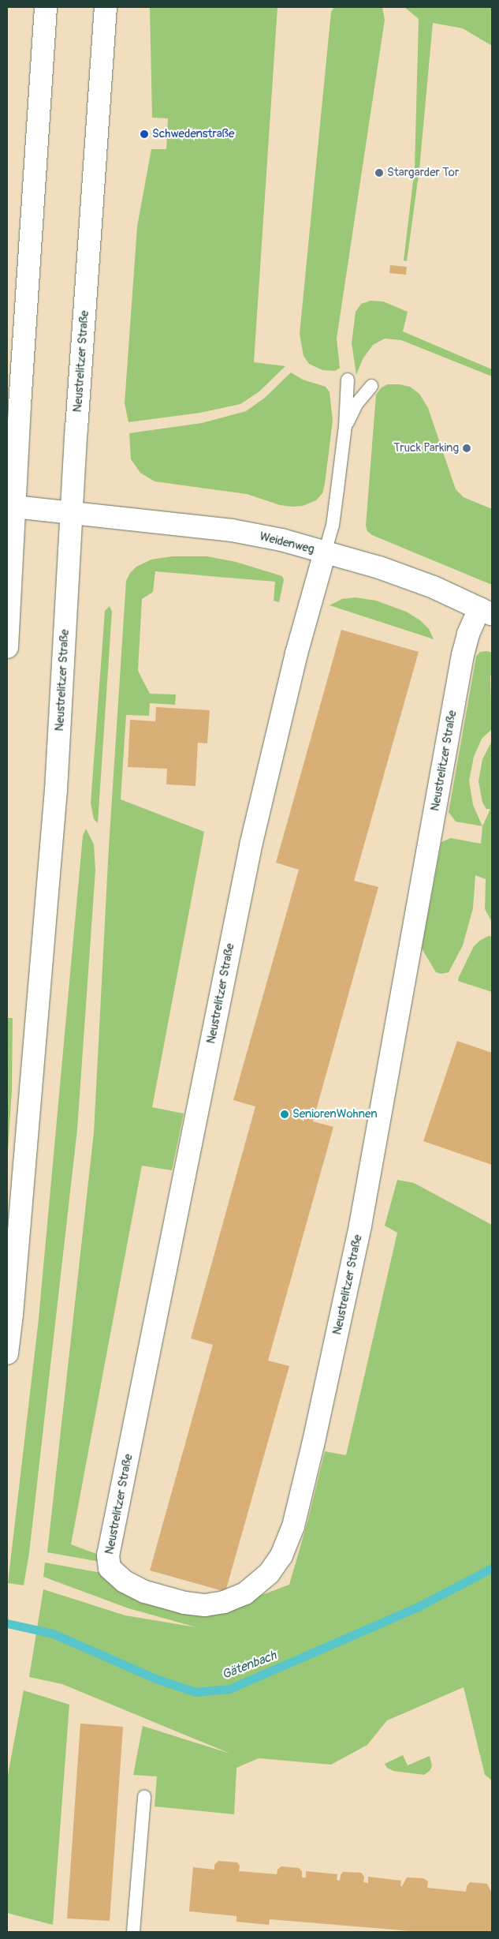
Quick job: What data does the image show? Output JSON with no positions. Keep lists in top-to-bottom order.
{
  "streets": {
    "street": ["Neustrelitzer Straße", "Weidenweg"]
  },
  "crossings": [
    ["Neustrelitzer Straße", "Weidenweg"]
  ],
  "water": ["Gätenbach"],
  "places": [
    "Schwedenstraße",
    "Stargarder Tor",
    "Truck Parking",
    "SeniorenWohnen"
  ]
}
